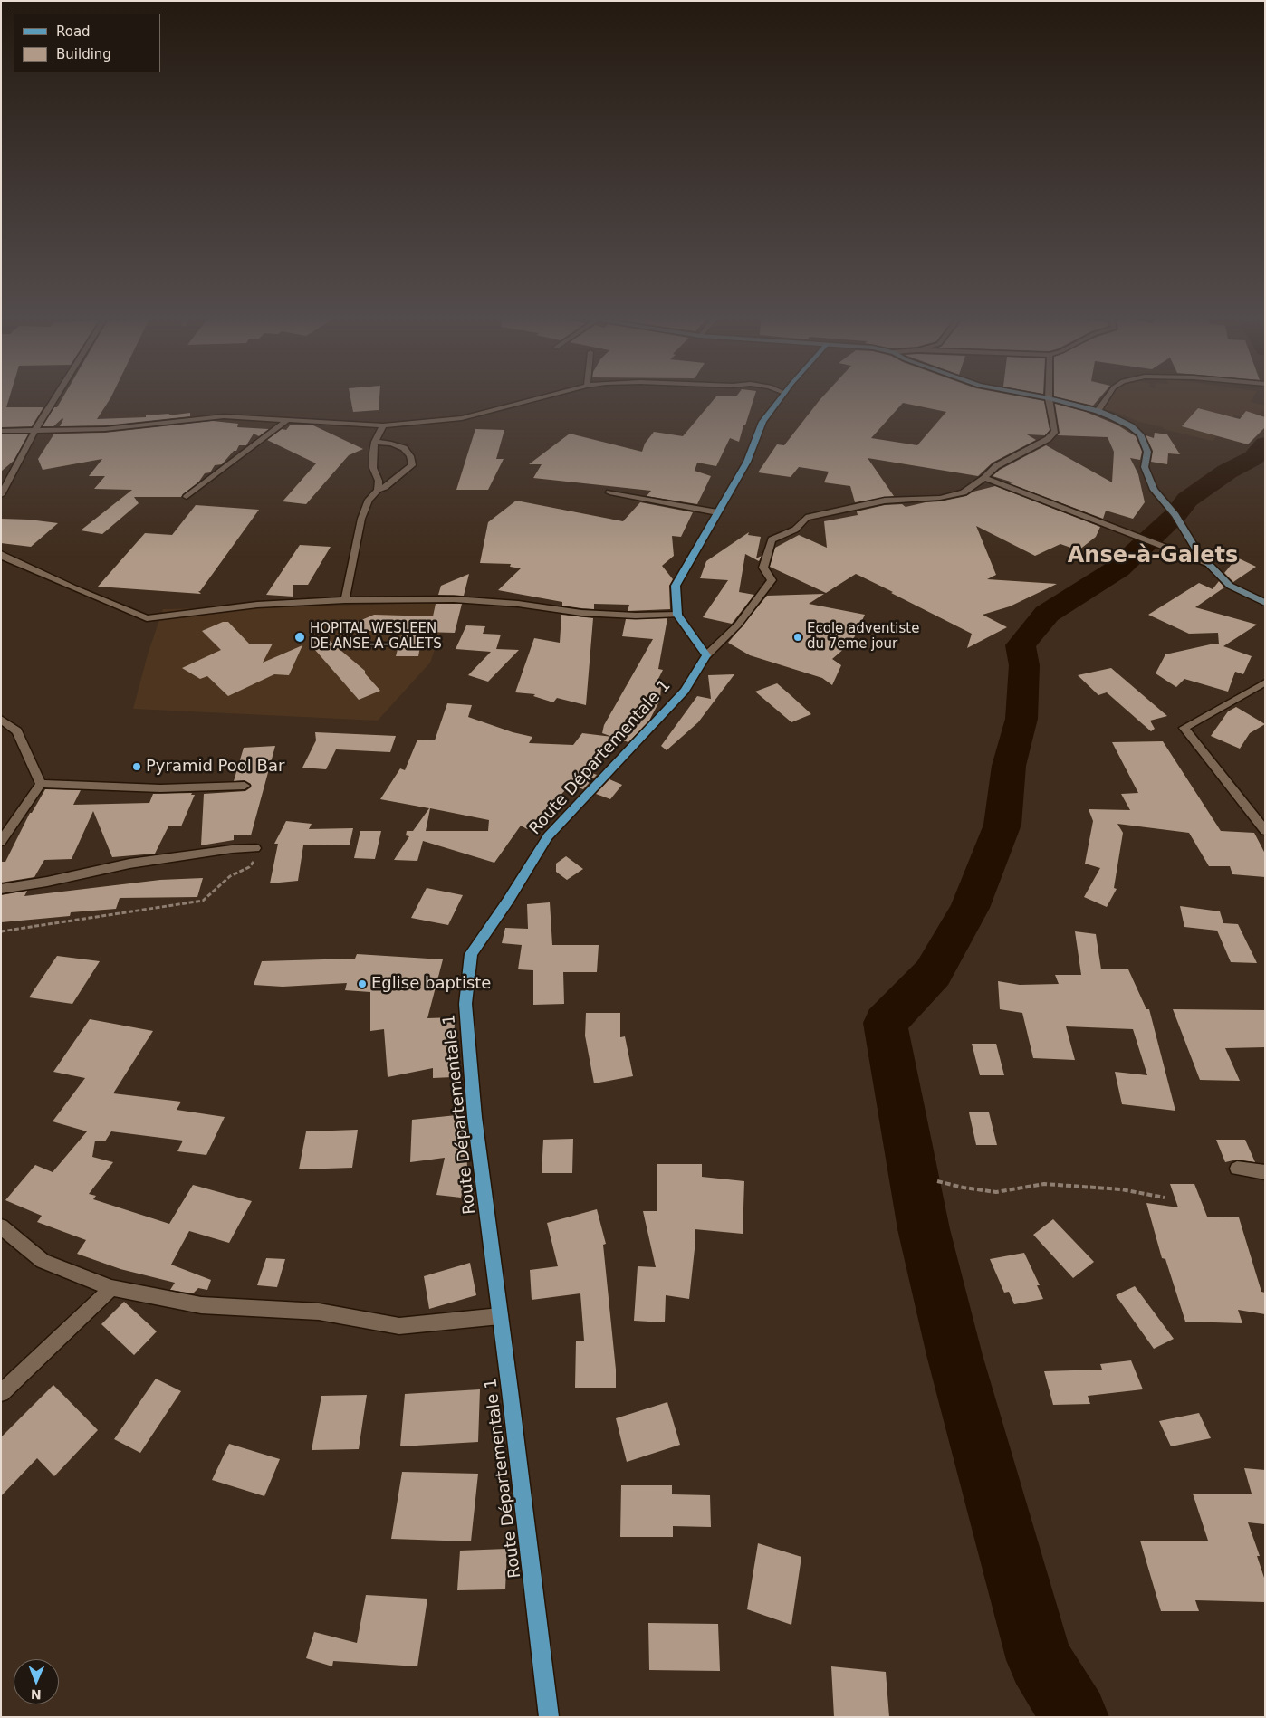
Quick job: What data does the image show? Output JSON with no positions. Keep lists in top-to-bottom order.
{
  "streets": {
    "main road": ["Route Départementale 1"]
  },
  "districts": ["Anse-à-Galets"],
  "places": [
    "HOPITAL WESLEEN DE ANSE-A-GALETS",
    "Ecole adventiste du 7eme jour",
    "Pyramid Pool Bar",
    "Eglise baptiste"
  ],
  "legend": ["Road", "Building"],
  "north": "bottom"
}
